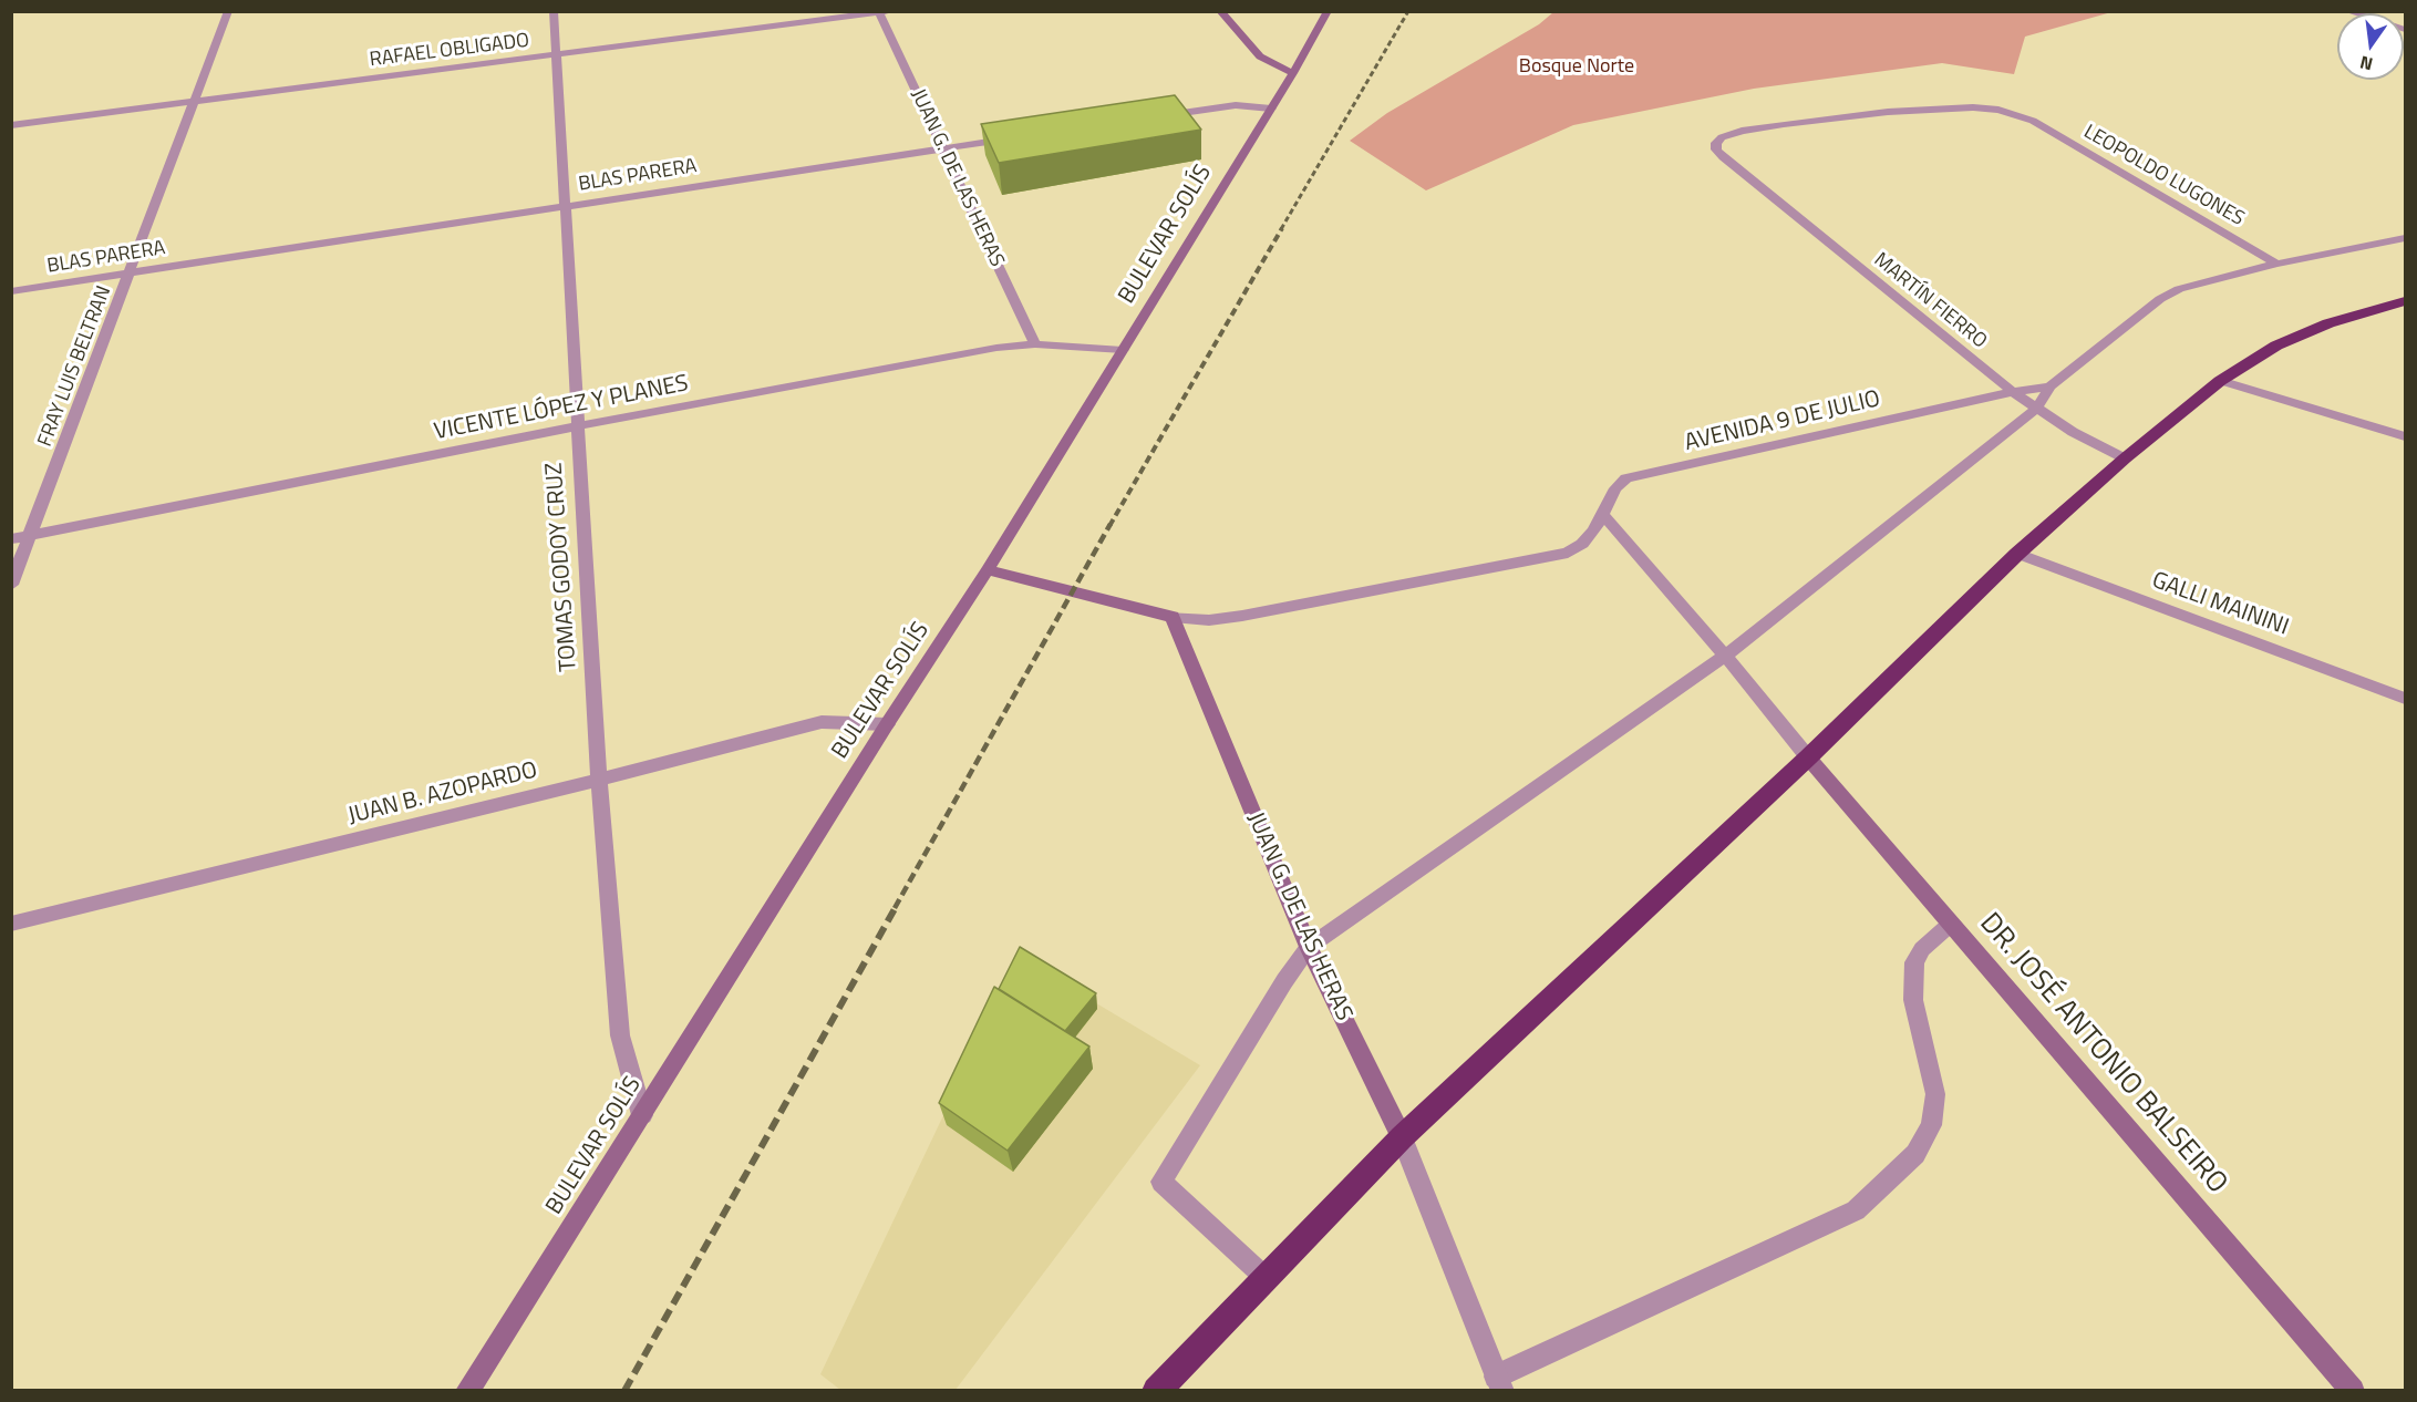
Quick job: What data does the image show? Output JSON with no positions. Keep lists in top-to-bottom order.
{
  "streets": {
    "street": [
      "RAFAEL OBLIGADO",
      "BLAS PARERA",
      "LEOPOLDO LUGONES",
      "JUAN G. DE LAS HERAS",
      "BULEVAR SOLÍS",
      "MARTÍN FIERRO",
      "FRAY LUIS BELTRAN",
      "VICENTE LÓPEZ Y PLANES",
      "AVENIDA 9 DE JULIO",
      "TOMAS GODOY CRUZ",
      "GALLI MAININI",
      "JUAN B. AZOPARDO",
      "DR. JOSÉ ANTONIO BALSEIRO"
    ]
  },
  "crossings": [
    ["RAFAEL OBLIGADO", "JUAN G. DE LAS HERAS"],
    ["RAFAEL OBLIGADO", "FRAY LUIS BELTRAN"],
    ["RAFAEL OBLIGADO", "TOMAS GODOY CRUZ"],
    ["BLAS PARERA", "JUAN G. DE LAS HERAS"],
    ["BLAS PARERA", "FRAY LUIS BELTRAN"],
    ["BLAS PARERA", "TOMAS GODOY CRUZ"],
    ["LEOPOLDO LUGONES", "MARTÍN FIERRO"],
    ["JUAN G. DE LAS HERAS", "VICENTE LÓPEZ Y PLANES"],
    ["JUAN G. DE LAS HERAS", "AVENIDA 9 DE JULIO"],
    ["BULEVAR SOLÍS", "VICENTE LÓPEZ Y PLANES"],
    ["BULEVAR SOLÍS", "TOMAS GODOY CRUZ"],
    ["BULEVAR SOLÍS", "JUAN B. AZOPARDO"],
    ["MARTÍN FIERRO", "AVENIDA 9 DE JULIO"],
    ["FRAY LUIS BELTRAN", "VICENTE LÓPEZ Y PLANES"],
    ["VICENTE LÓPEZ Y PLANES", "TOMAS GODOY CRUZ"],
    ["TOMAS GODOY CRUZ", "JUAN B. AZOPARDO"]
  ],
  "parks": ["Bosque Norte"],
  "north": "bottom"
}
